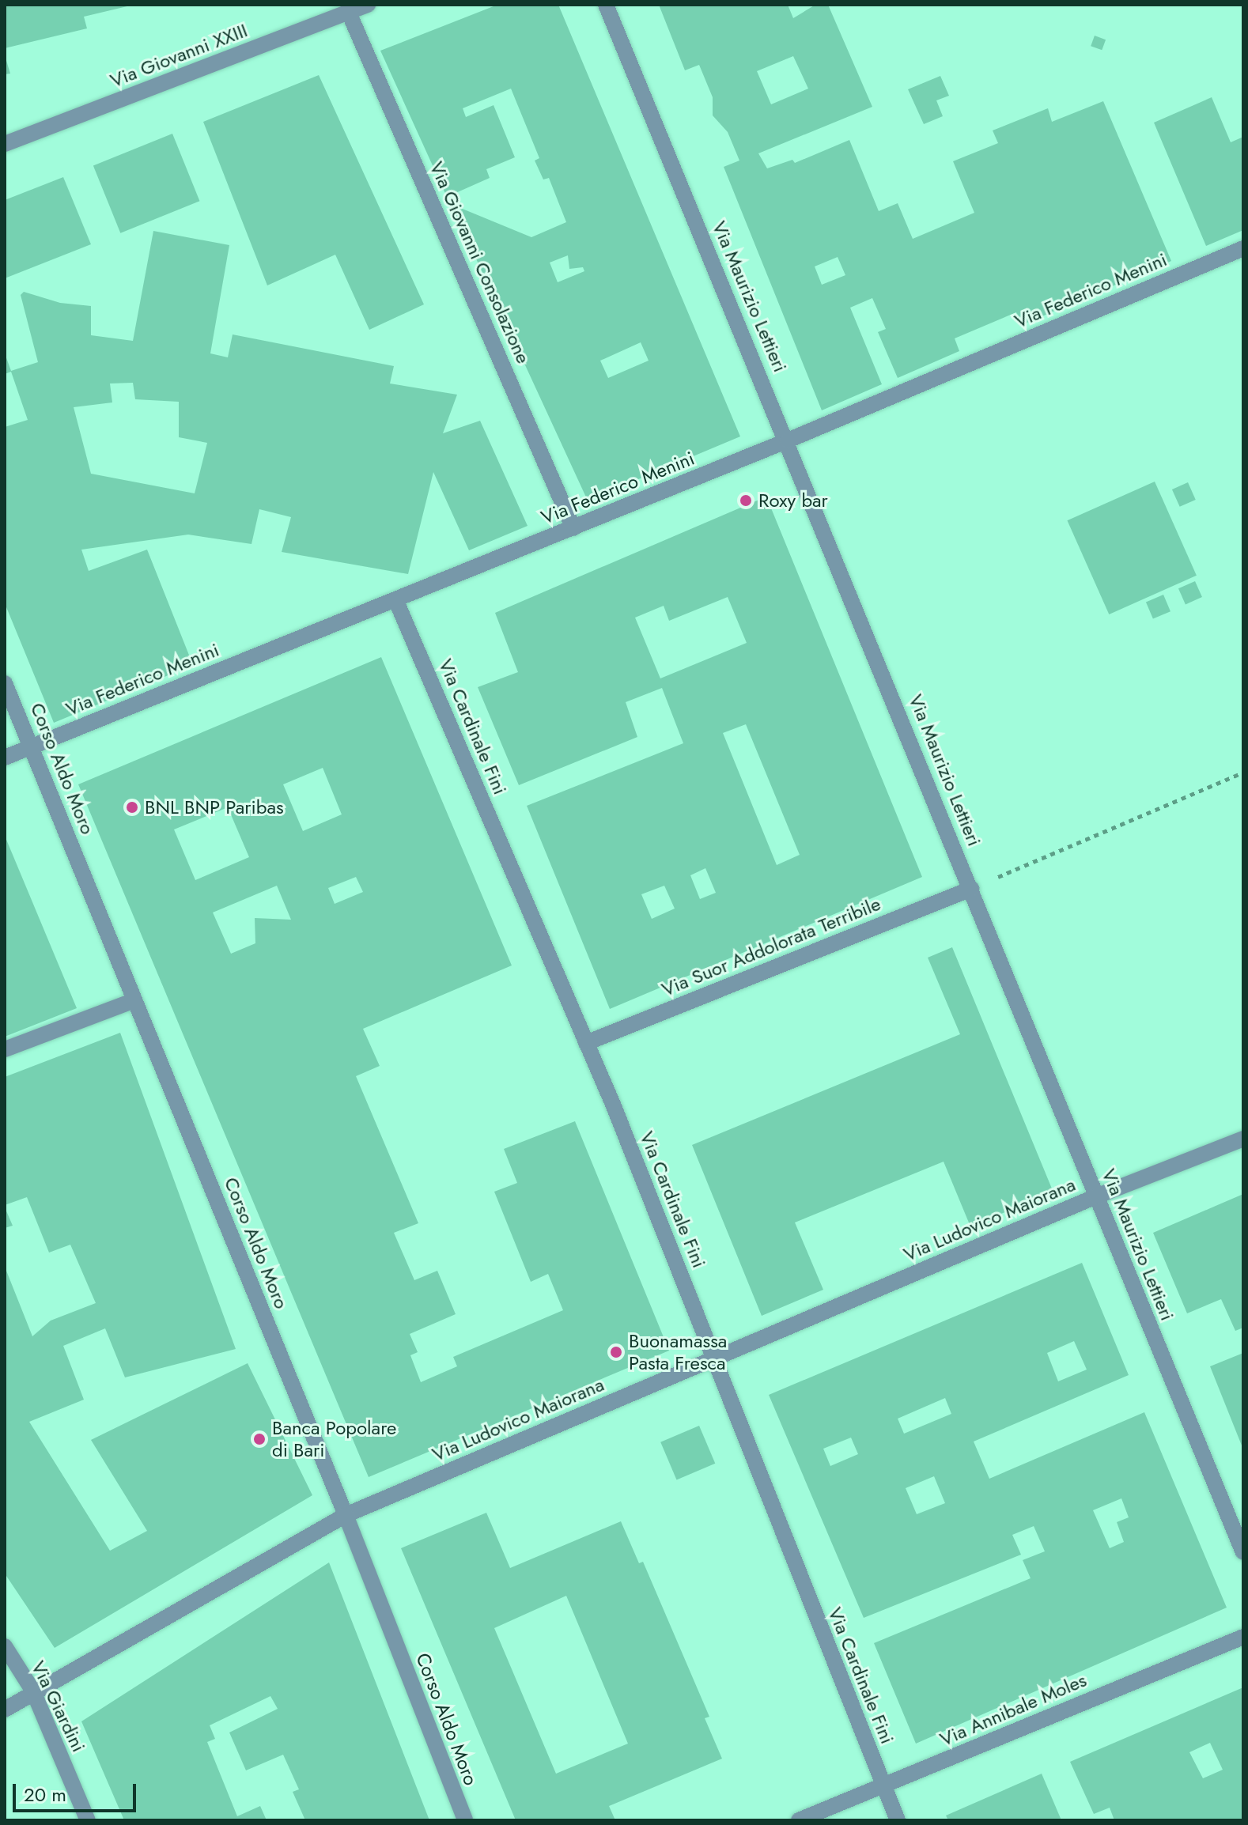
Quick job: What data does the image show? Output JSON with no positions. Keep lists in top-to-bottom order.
{
  "streets": {
    "street": [
      "Via Giovanni XXIII",
      "Via Giovanni Consolazione",
      "Via Federico Menini",
      "Via Maurizio Lettieri",
      "Via Cardinale Fini",
      "Corso Aldo Moro",
      "Via Suor Addolorata Terribile",
      "Via Ludovico Maiorana",
      "Via Giardini",
      "Via Annibale Moles"
    ]
  },
  "crossings": [
    ["Via Giovanni XXIII", "Via Giovanni Consolazione"],
    ["Via Giovanni Consolazione", "Via Federico Menini"],
    ["Via Federico Menini", "Via Maurizio Lettieri"],
    ["Via Federico Menini", "Via Cardinale Fini"],
    ["Via Federico Menini", "Corso Aldo Moro"],
    ["Via Maurizio Lettieri", "Via Suor Addolorata Terribile"],
    ["Via Maurizio Lettieri", "Via Ludovico Maiorana"],
    ["Via Cardinale Fini", "Via Suor Addolorata Terribile"],
    ["Via Cardinale Fini", "Via Ludovico Maiorana"],
    ["Via Cardinale Fini", "Via Annibale Moles"],
    ["Corso Aldo Moro", "Via Ludovico Maiorana"],
    ["Via Ludovico Maiorana", "Via Giardini"]
  ],
  "places": [
    "Roxy bar",
    "BNL BNP Paribas",
    "Buonamassa Pasta Fresca",
    "Banca Popolare di Bari"
  ],
  "scale_bar": "20 m"
}
